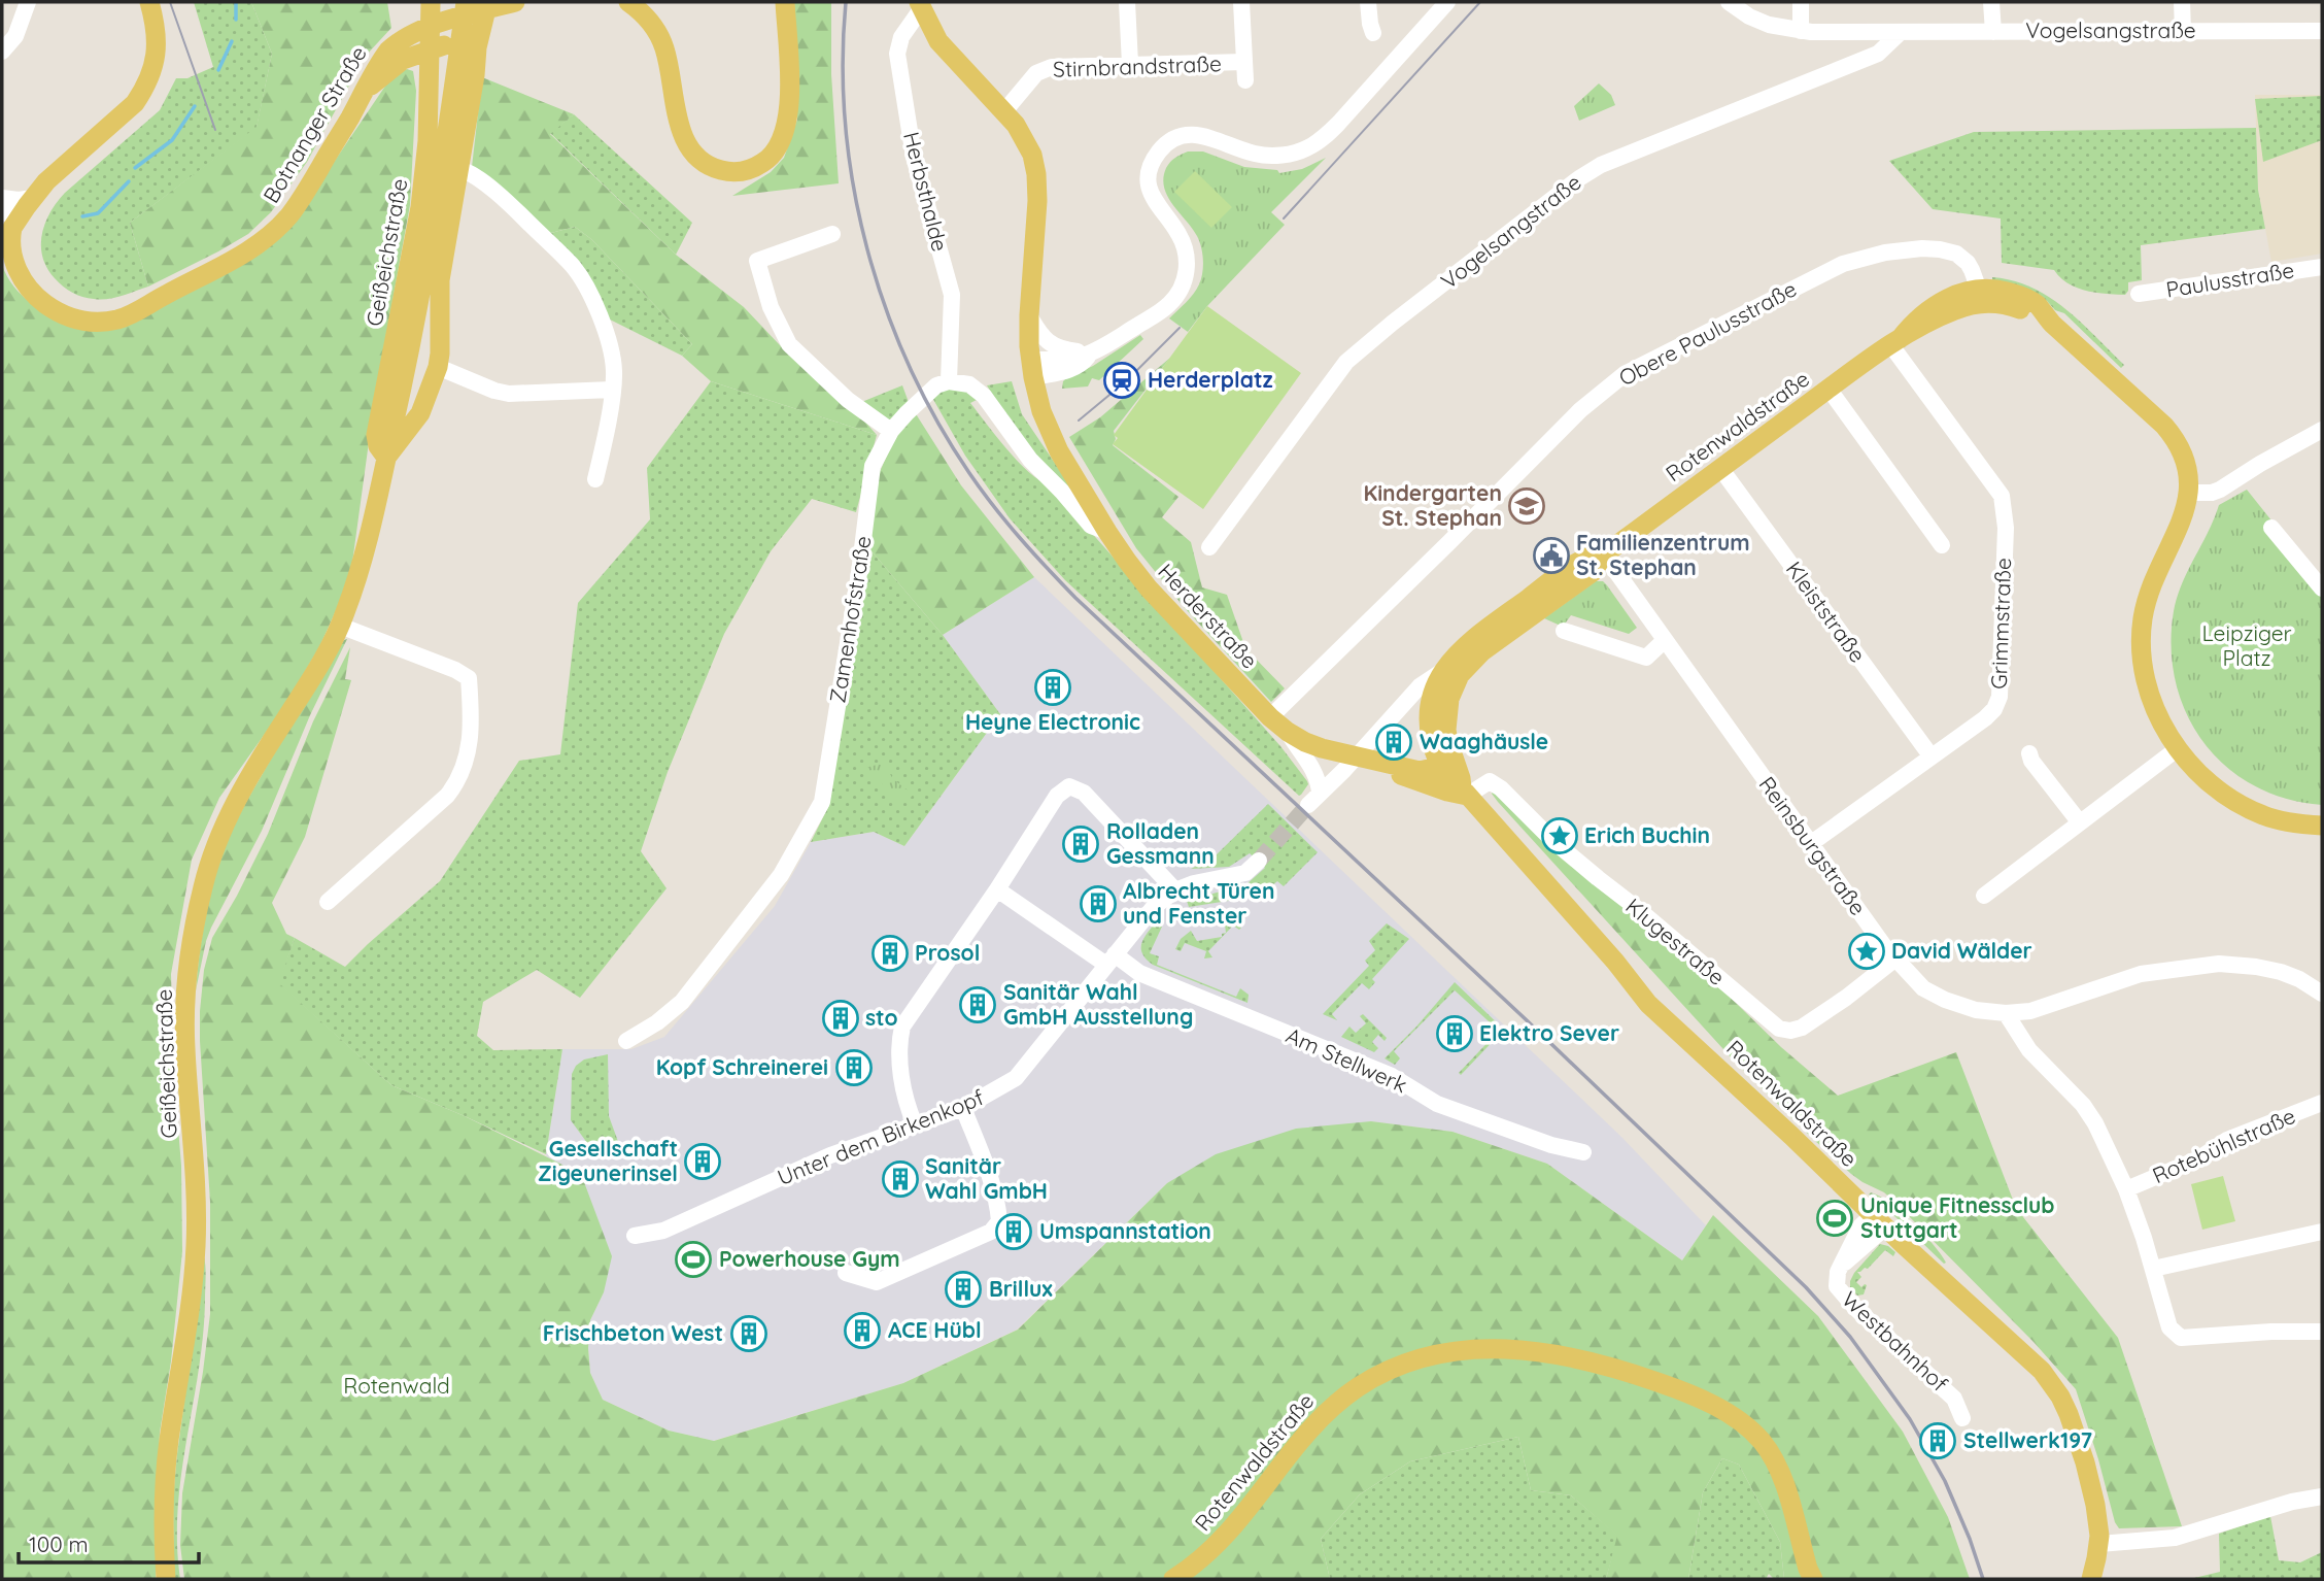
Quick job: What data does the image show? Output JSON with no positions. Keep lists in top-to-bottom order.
{
  "streets": {
    "main road": [
      "Botnanger Straße",
      "Geißeichstraße",
      "Rotenwaldstraße",
      "Herderstraße"
    ],
    "street": [
      "Vogelsangstraße",
      "Stirnbrandstraße",
      "Herbsthalde",
      "Paulusstraße",
      "Obere Paulusstraße",
      "Kleiststraße",
      "Zamenhofstraße",
      "Grimmstraße",
      "Reinsburgstraße",
      "Klugestraße",
      "Am Stellwerk",
      "Unter dem Birkenkopf",
      "Rotebühlstraße",
      "Westbahnhof"
    ]
  },
  "crossings": [
    ["Botnanger Straße", "Geißeichstraße"],
    ["Herbsthalde", "Zamenhofstraße"],
    ["Obere Paulusstraße", "Rotenwaldstraße"],
    ["Obere Paulusstraße", "Herderstraße"],
    ["Rotenwaldstraße", "Kleiststraße"],
    ["Rotenwaldstraße", "Herderstraße"],
    ["Rotenwaldstraße", "Grimmstraße"],
    ["Rotenwaldstraße", "Reinsburgstraße"],
    ["Rotenwaldstraße", "Klugestraße"],
    ["Rotenwaldstraße", "Westbahnhof"],
    ["Kleiststraße", "Grimmstraße"],
    ["Grimmstraße", "Reinsburgstraße"],
    ["Reinsburgstraße", "Klugestraße"],
    ["Am Stellwerk", "Unter dem Birkenkopf"]
  ],
  "parks": ["Leipziger Platz", "Rotenwald"],
  "places": {
    "station": ["Herderplatz"],
    "school or university": ["Kindergarten St. Stephan"],
    "public building": ["Familienzentrum St. Stephan"],
    "building": [
      "Heyne Electronic",
      "Waaghäusle",
      "Rolladen Gessmann",
      "Albrecht Türen und Fenster",
      "Prosol",
      "Sanitär Wahl GmbH Ausstellung",
      "sto",
      "Elektro Sever",
      "Kopf Schreinerei",
      "Gesellschaft Zigeunerinsel",
      "Sanitär Wahl GmbH",
      "Umspannstation",
      "Brillux",
      "ACE Hübl",
      "Frischbeton West",
      "Stellwerk197"
    ],
    "place": ["Erich Buchin", "David Wälder"],
    "sports": ["Unique Fitnessclub Stuttgart", "Powerhouse Gym"]
  },
  "scale_bar": "100 m"
}
